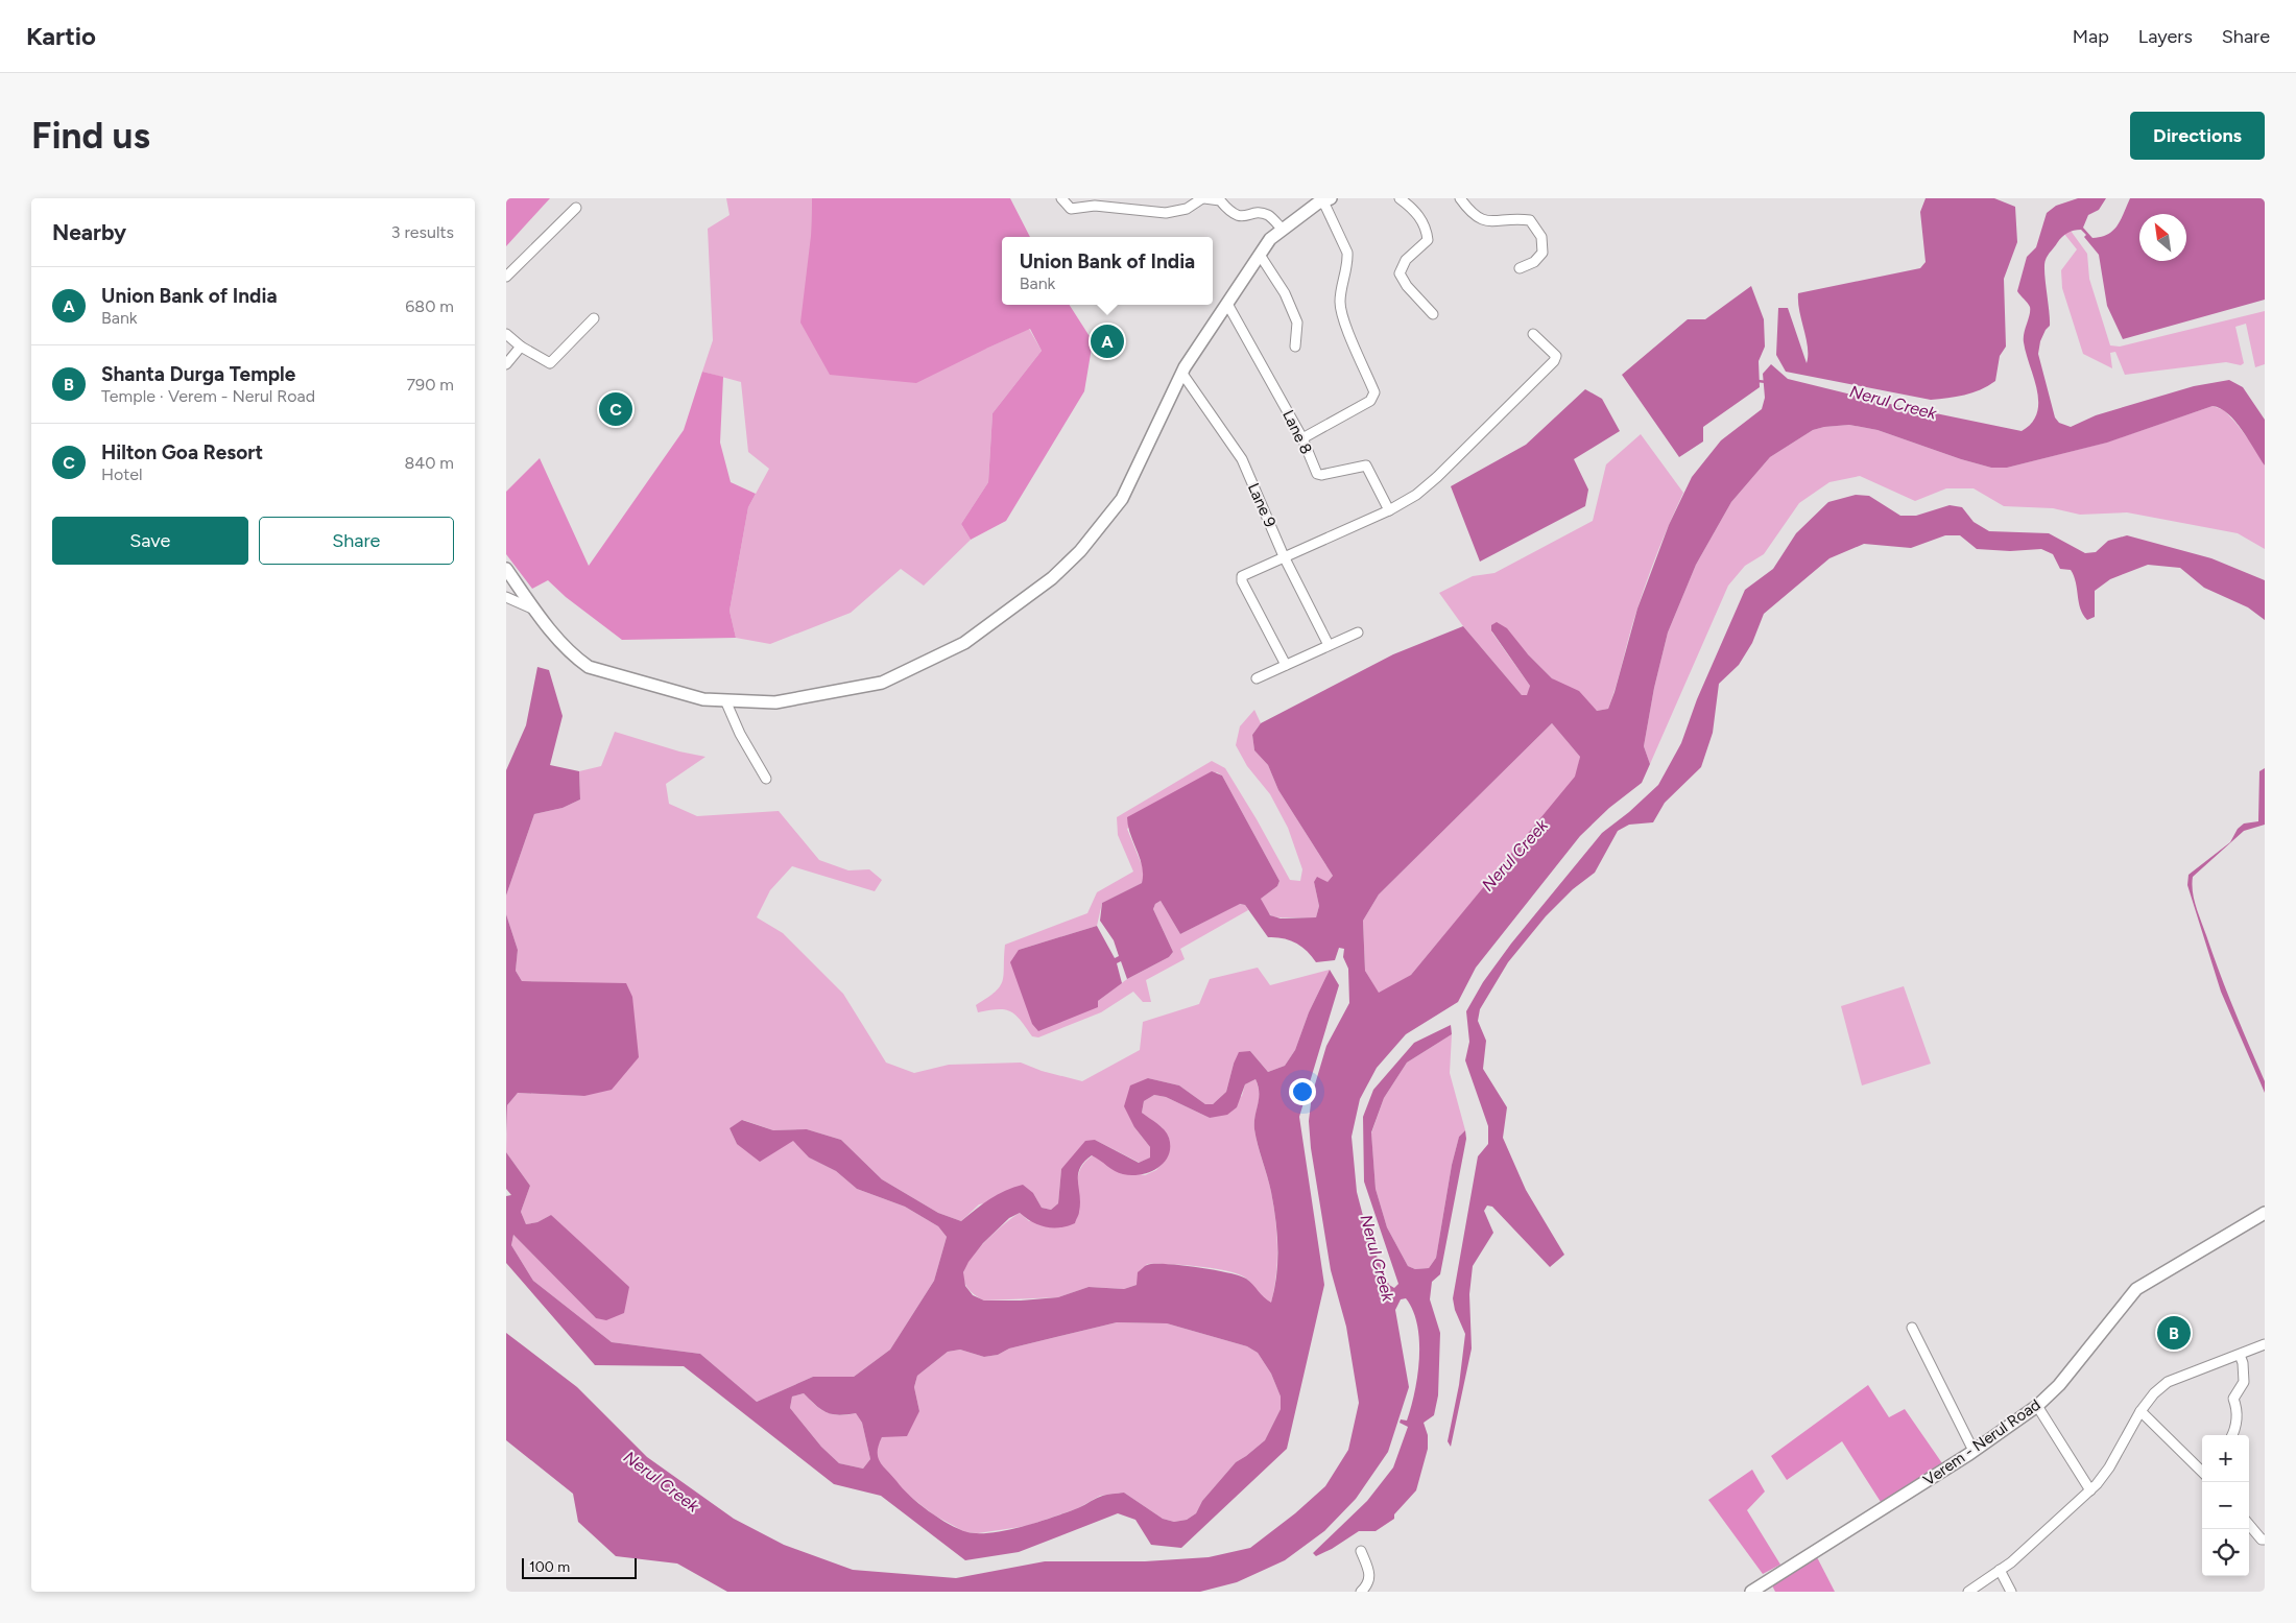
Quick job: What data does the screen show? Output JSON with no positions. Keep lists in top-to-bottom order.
{
  "streets": {
    "main road": ["Verem - Nerul Road"],
    "street": ["Lane 8", "Lane 9"]
  },
  "water": ["Nerul Creek"],
  "scale_bar": "100 m",
  "north": "top left",
  "page": {
    "header": "Kartio",
    "nav": ["Map", "Layers", "Share"],
    "buttons": [
      "Directions",
      ["Save", "Share"]
    ],
    "title": "Find us",
    "heading": ["Nearby", "3 results"],
    "popup": ["Union Bank of India", "Bank"],
    "list": [
      {
        "mark": "A",
        "name": "Union Bank of India",
        "note": "Bank",
        "value": "680 m"
      },
      {
        "mark": "B",
        "name": "Shanta Durga Temple",
        "note": "Temple · Verem - Nerul Road",
        "value": "790 m"
      },
      {
        "mark": "C",
        "name": "Hilton Goa Resort",
        "note": "Hotel",
        "value": "840 m"
      }
    ],
    "pins": ["A", "C", "B"],
    "map_buttons": ["+", "−"],
    "scale": "100 m"
  }
}
